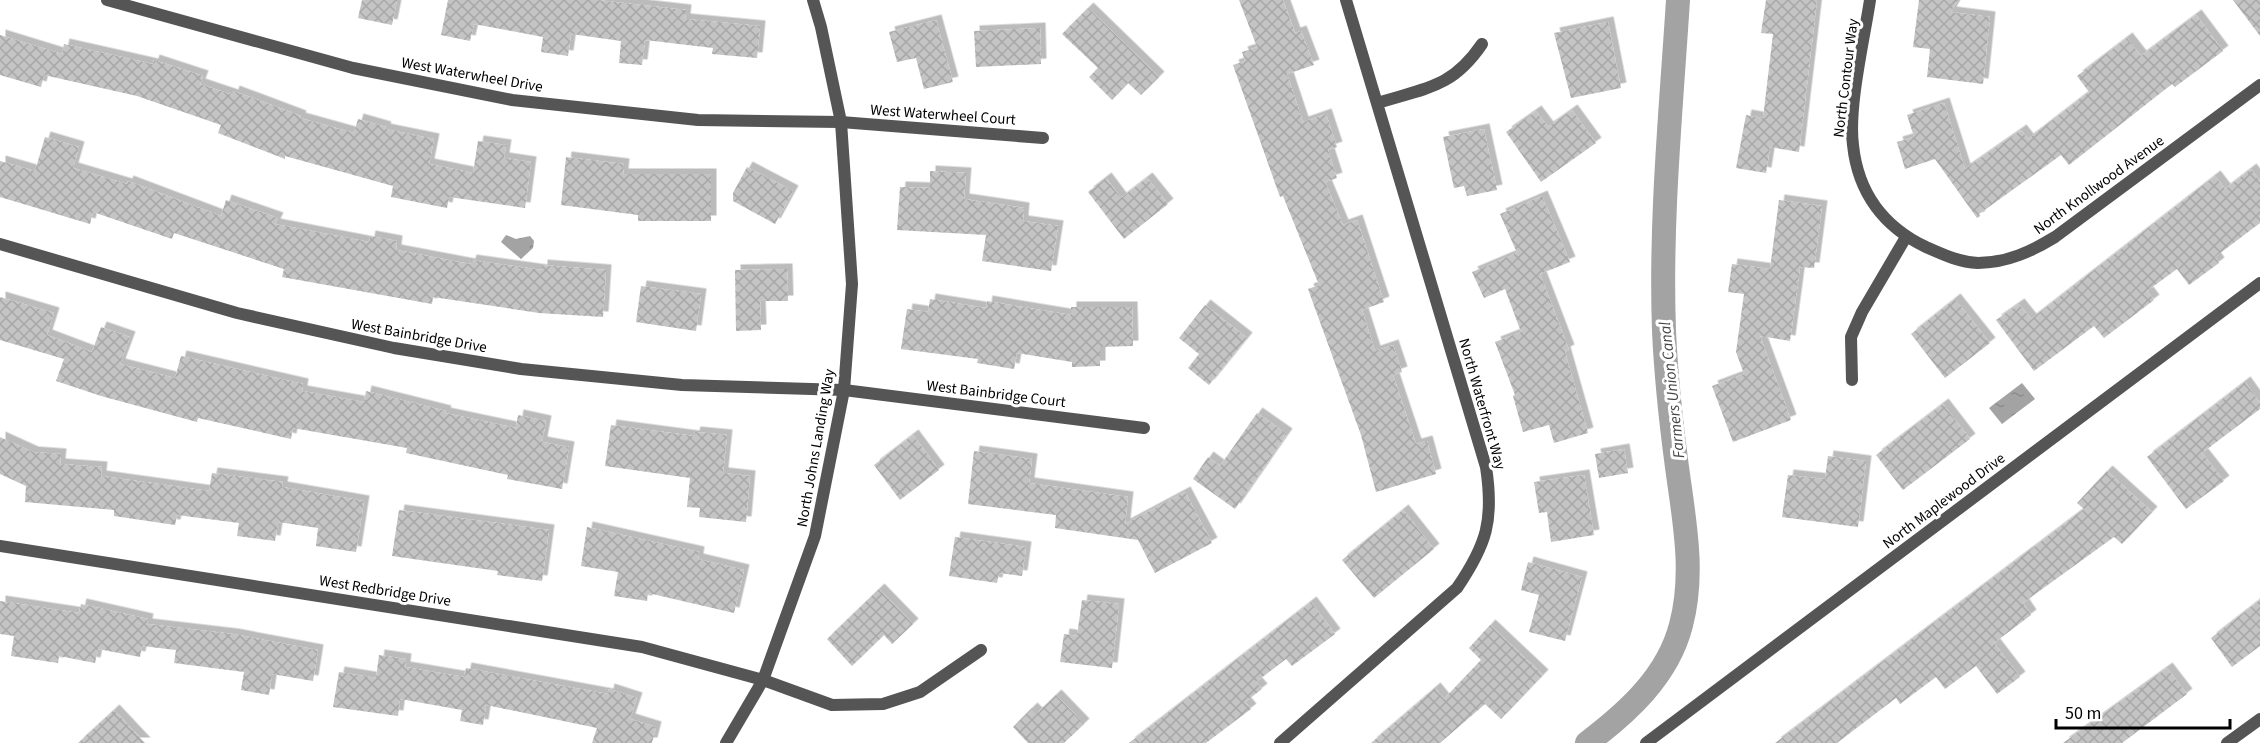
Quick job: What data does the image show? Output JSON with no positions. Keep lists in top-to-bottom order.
{
  "streets": {
    "street": [
      "West Waterwheel Drive",
      "North Contour Way",
      "West Waterwheel Court",
      "North Knollwood Avenue",
      "West Bainbridge Drive",
      "West Bainbridge Court",
      "North Waterfront Way",
      "North Johns Landing Way",
      "North Maplewood Drive",
      "West Redbridge Drive"
    ]
  },
  "crossings": [
    ["West Waterwheel Drive", "West Waterwheel Court"],
    ["West Waterwheel Drive", "North Johns Landing Way"],
    ["North Contour Way", "North Knollwood Avenue"],
    ["West Waterwheel Court", "North Johns Landing Way"],
    ["West Bainbridge Drive", "West Bainbridge Court"],
    ["West Bainbridge Drive", "North Johns Landing Way"],
    ["West Bainbridge Court", "North Johns Landing Way"],
    ["North Johns Landing Way", "West Redbridge Drive"]
  ],
  "water": ["Farmers Union Canal"],
  "scale_bar": "50 m"
}
